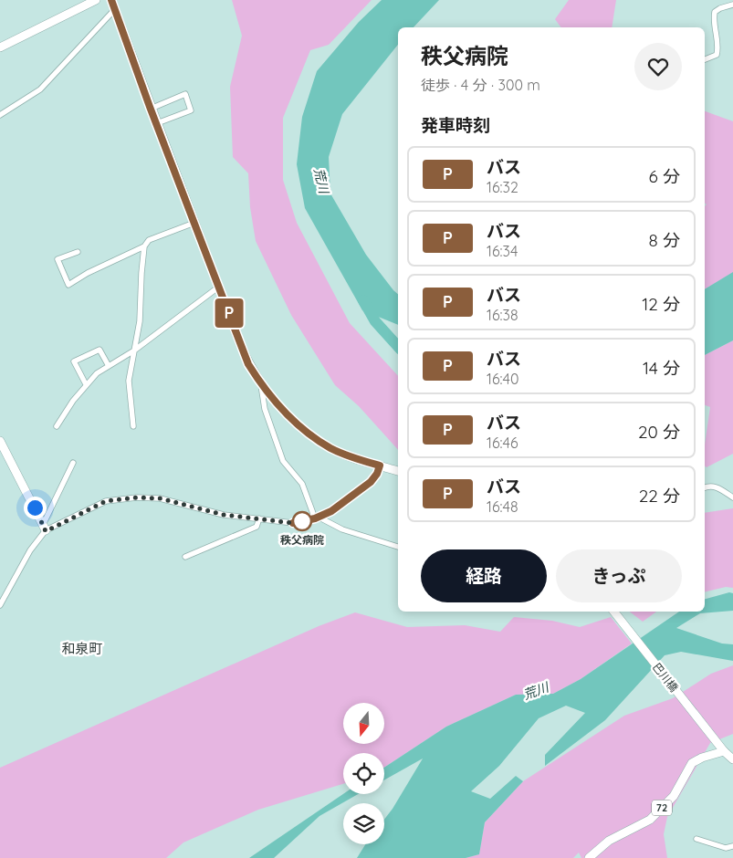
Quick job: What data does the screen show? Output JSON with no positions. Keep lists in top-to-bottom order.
{
  "streets": {
    "main road": ["巴川橋", "72"]
  },
  "crossings": [
    ["巴川橋", "72"]
  ],
  "districts": ["和泉町"],
  "water": ["荒川"],
  "places": ["秩父病院"],
  "lines": ["bus line P"],
  "north": "bottom",
  "page": {
    "on_map": "P",
    "heading": [
      ["秩父病院", "徒歩 · 4 分 · 300 m"],
      "発車時刻"
    ],
    "list": [
      {
        "mark": "P",
        "name": "バス",
        "note": "16:32",
        "value": "6 分"
      },
      {
        "mark": "P",
        "name": "バス",
        "note": "16:34",
        "value": "8 分"
      },
      {
        "mark": "P",
        "name": "バス",
        "note": "16:38",
        "value": "12 分"
      },
      {
        "mark": "P",
        "name": "バス",
        "note": "16:40",
        "value": "14 分"
      },
      {
        "mark": "P",
        "name": "バス",
        "note": "16:46",
        "value": "20 分"
      },
      {
        "mark": "P",
        "name": "バス",
        "note": "16:48",
        "value": "22 分"
      }
    ],
    "buttons": ["経路", "きっぷ"]
  }
}
